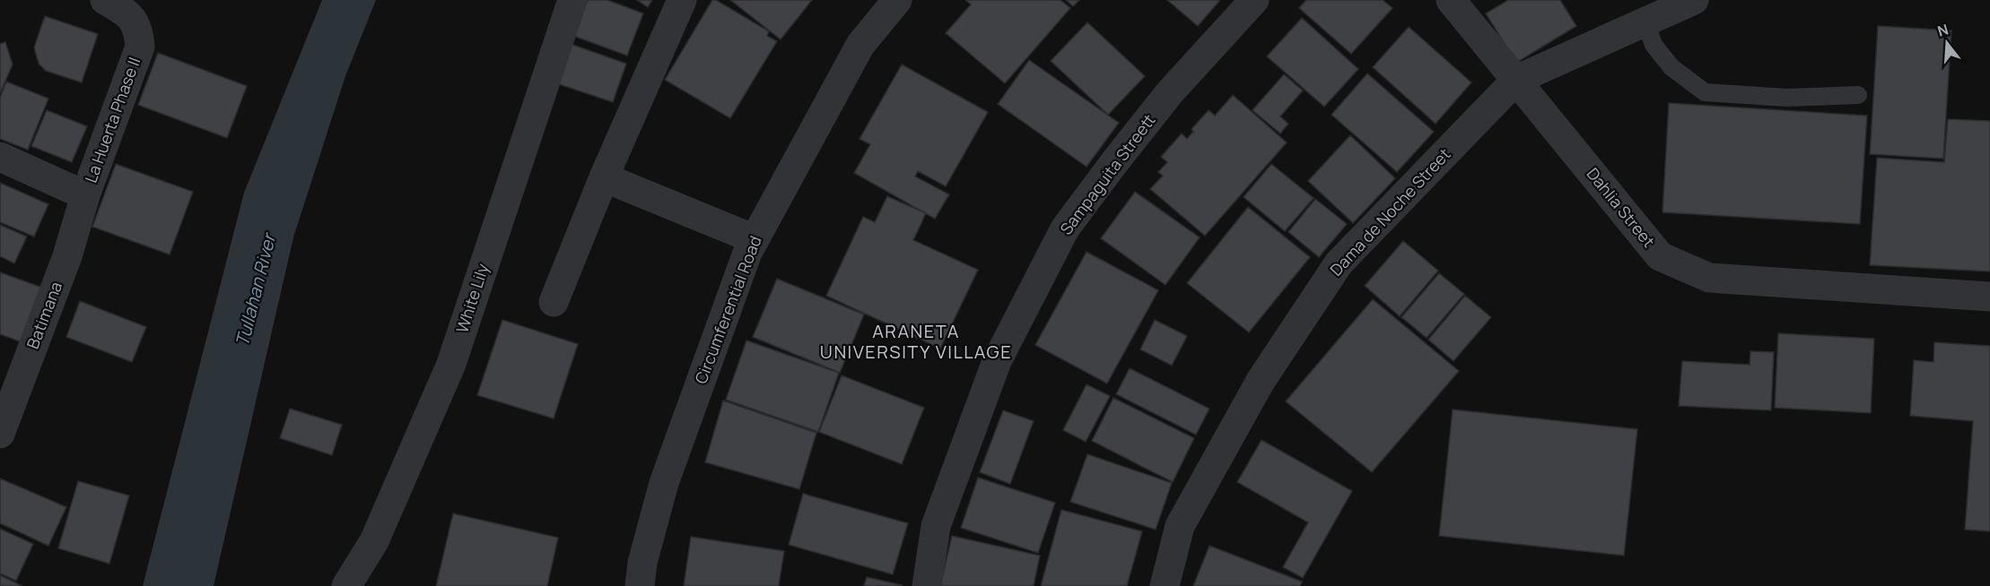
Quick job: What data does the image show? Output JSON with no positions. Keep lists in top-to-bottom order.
{
  "streets": {
    "street": [
      "La Huerta Phase II",
      "Sampaguita Streett",
      "Dahlia Street",
      "Dama de Noche Street",
      "White Lily",
      "Circumferential Road",
      "Batimana"
    ]
  },
  "crossings": [
    ["La Huerta Phase II", "Batimana"],
    ["Dahlia Street", "Dama de Noche Street"]
  ],
  "districts": ["ARANETA UNIVERSITY VILLAGE"],
  "water": ["Tullahan River"],
  "north": "top"
}
